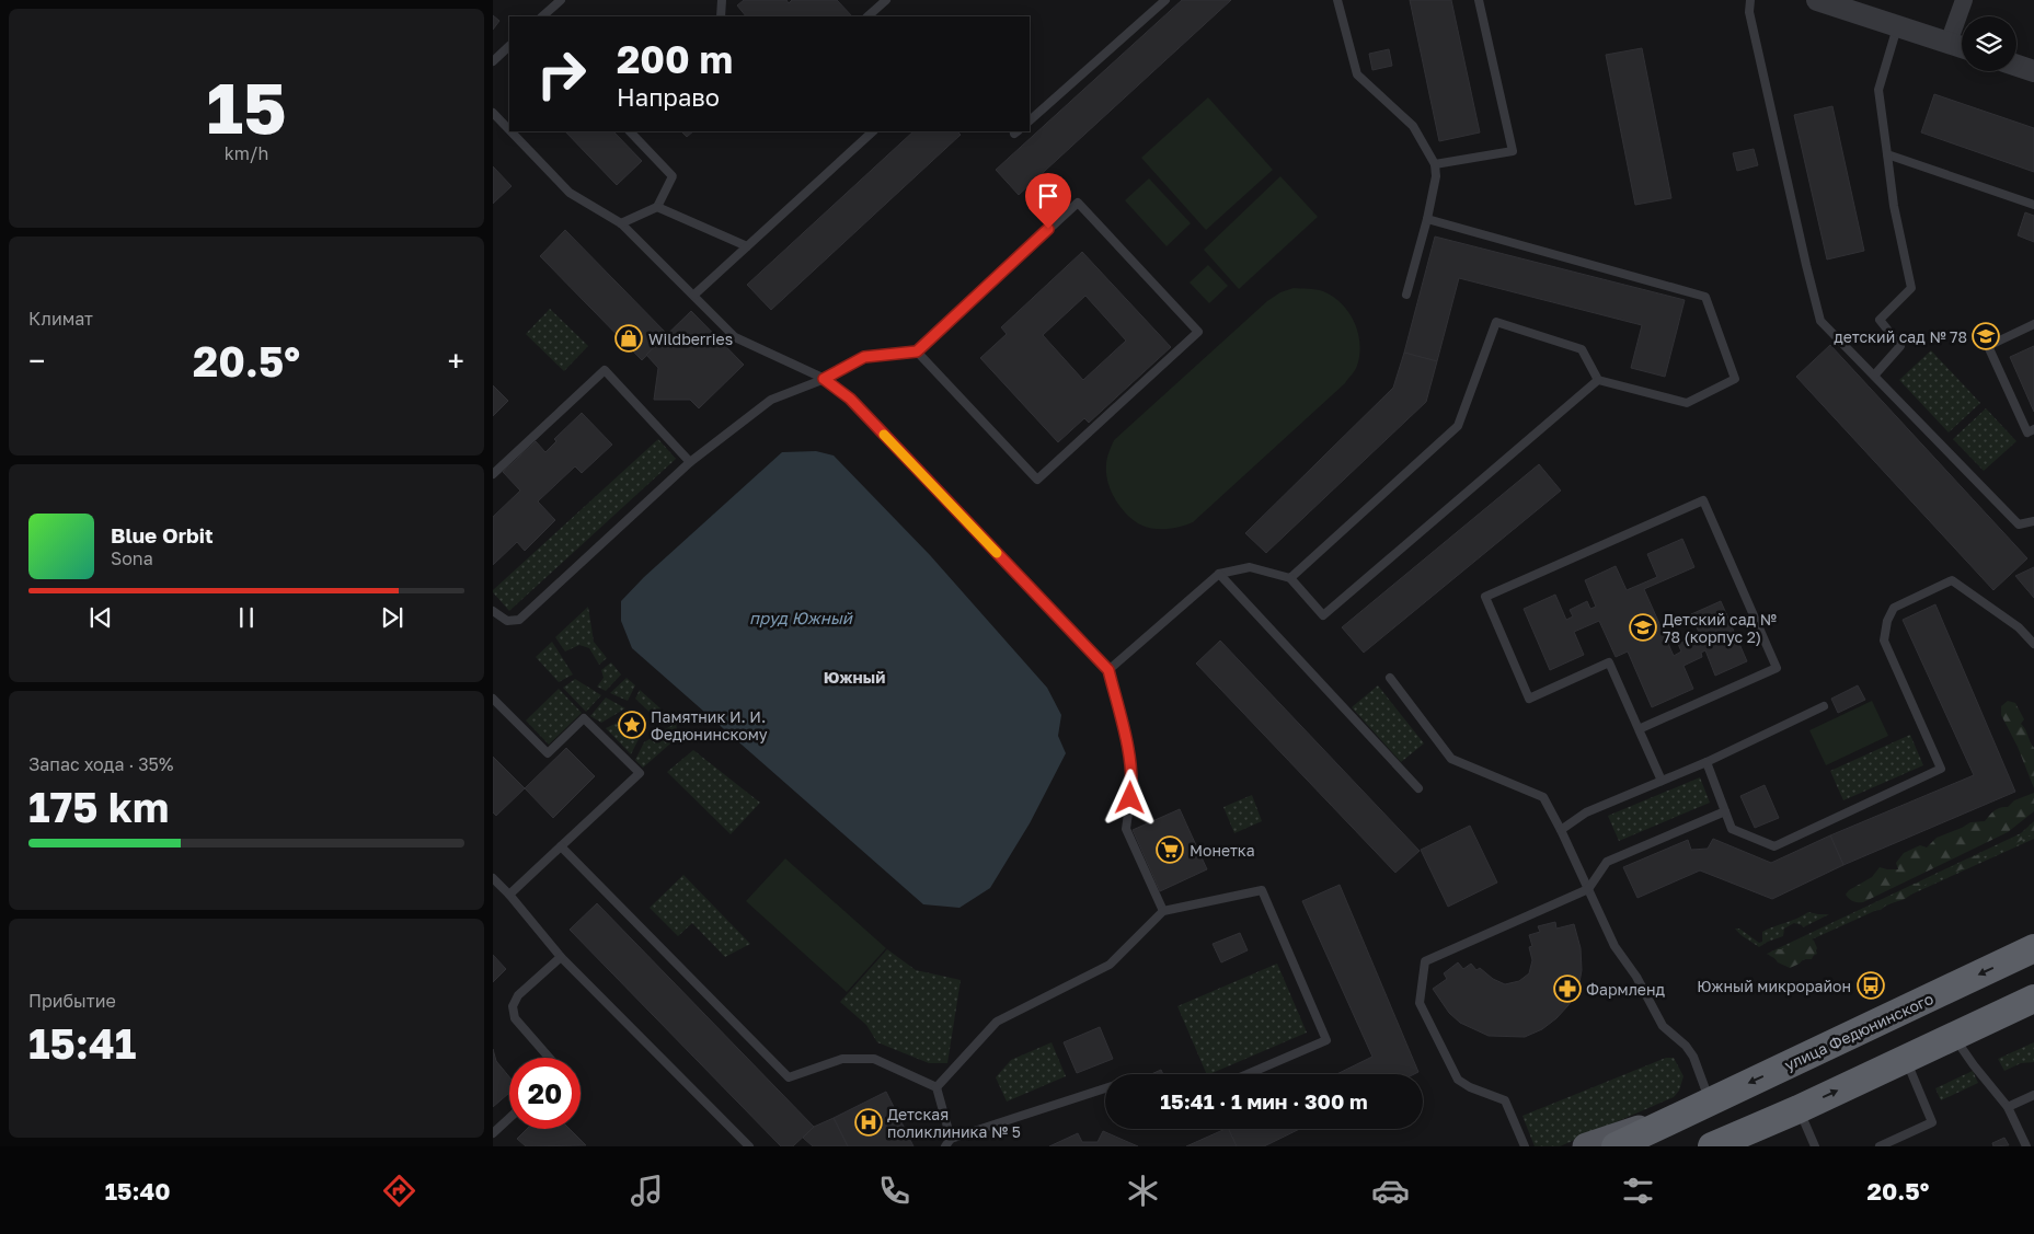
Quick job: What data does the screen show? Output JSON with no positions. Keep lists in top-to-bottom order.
{
  "streets": {
    "highway": ["улица Федюнинского"]
  },
  "districts": ["Южный"],
  "water": ["пруд Южный"],
  "places": {
    "school or university": ["детский сад № 78", "Детский сад № 78 (корпус 2)"],
    "shop": ["Wildberries"],
    "place": ["Памятник И. И. Федюнинскому"],
    "supermarket": ["Монетка"],
    "bus stop": ["Южный микрорайон"],
    "pharmacy": ["Фармленд"],
    "hospital": ["Детская поликлиника № 5"]
  },
  "page": {
    "tile": [
      ["15", "km/h"],
      "Климат",
      ["Запас хода · 35%", "175 km"],
      ["Прибытие", "15:41"]
    ],
    "turn": ["200 m", "Направо"],
    "heat": ["−", "20.5°", "+"],
    "song": ["Blue Orbit", "Sona"],
    "limit": "20",
    "trip": "15:41 · 1 мин · 300 m",
    "tabs": ["15:40", "20.5°"]
  }
}
